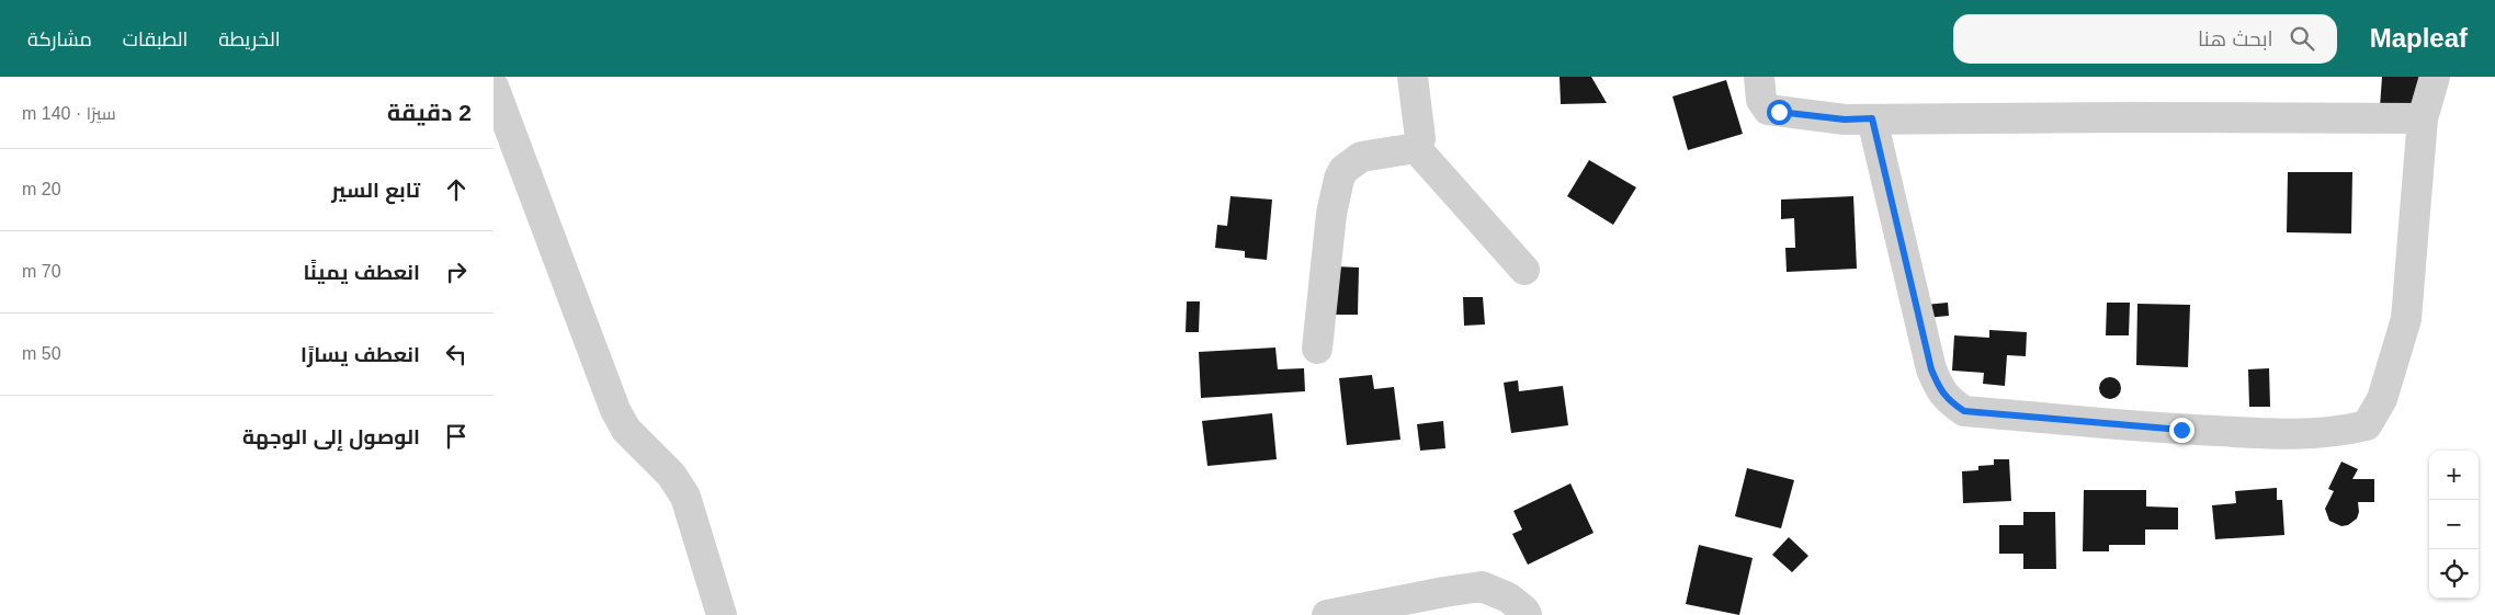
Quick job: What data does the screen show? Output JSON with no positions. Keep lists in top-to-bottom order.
{
  "page": {
    "header": "Mapleaf",
    "search": "ابحث هنا",
    "nav": ["الخريطة", "الطبقات", "مشاركة"],
    "heading": ["2 دقيقة", "سيرًا · 140 m"],
    "list": [
      ["تابع السير", "20 m"],
      ["انعطف يمينًا", "70 m"],
      ["انعطف يسارًا", "50 m"],
      "الوصول إلى الوجهة"
    ],
    "map_buttons": ["+", "−"]
  }
}
